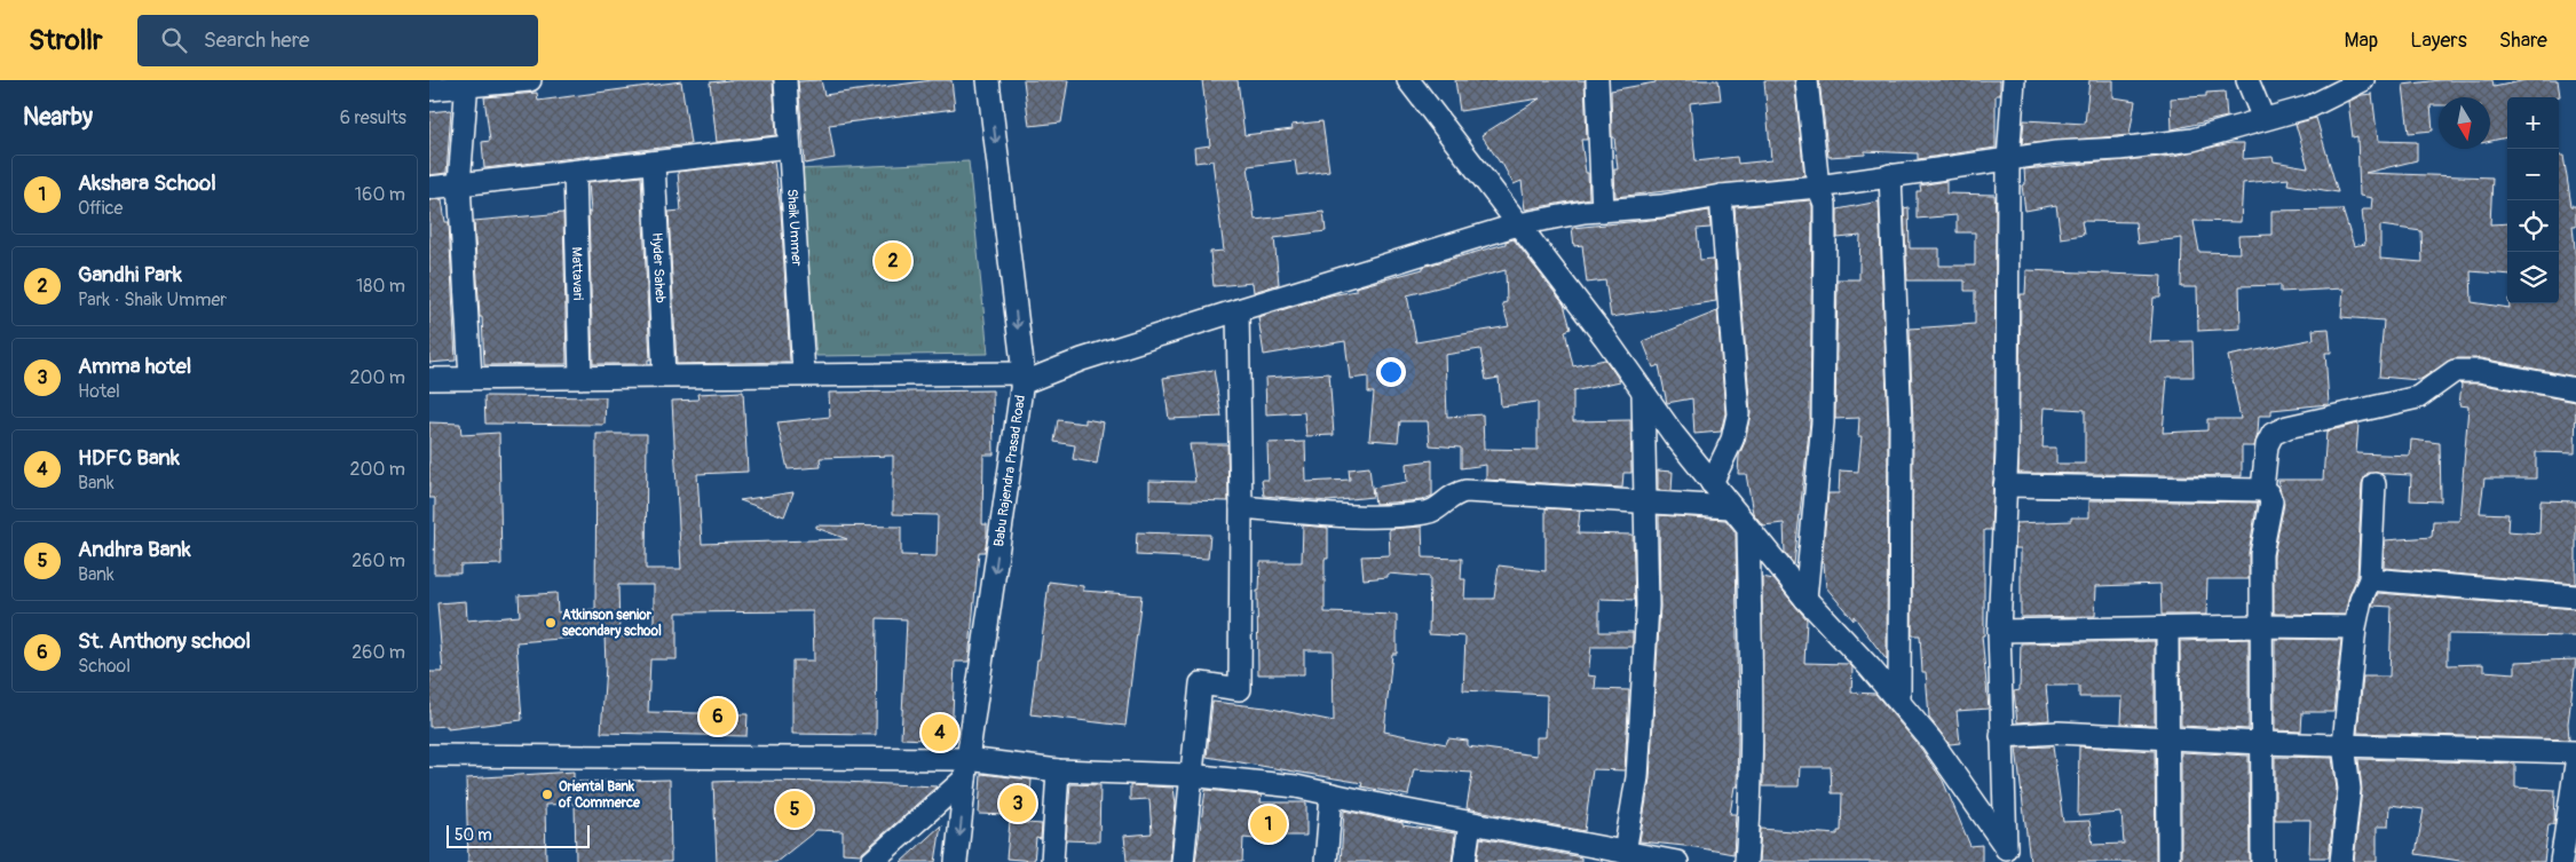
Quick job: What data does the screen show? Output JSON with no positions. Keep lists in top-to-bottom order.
{
  "streets": {
    "street": [
      "Shaik Ummer",
      "Hyder Saheb",
      "Mattavari",
      "Babu Rajendra Prasad Road"
    ]
  },
  "one_way": ["Babu Rajendra Prasad Road"],
  "places": ["Atkinson senior secondary school", "Oriental Bank of Commerce"],
  "scale_bar": "50 m",
  "north": "bottom",
  "page": {
    "header": "Strollr",
    "search": "Search here",
    "nav": ["Map", "Layers", "Share"],
    "heading": ["Nearby", "6 results"],
    "map_buttons": ["+", "−"],
    "list": [
      {
        "mark": "1",
        "name": "Akshara School",
        "note": "Office",
        "value": "160 m"
      },
      {
        "mark": "2",
        "name": "Gandhi Park",
        "note": "Park · Shaik Ummer",
        "value": "180 m"
      },
      {
        "mark": "3",
        "name": "Amma hotel",
        "note": "Hotel",
        "value": "200 m"
      },
      {
        "mark": "4",
        "name": "HDFC Bank",
        "note": "Bank",
        "value": "200 m"
      },
      {
        "mark": "5",
        "name": "Andhra Bank",
        "note": "Bank",
        "value": "260 m"
      },
      {
        "mark": "6",
        "name": "St. Anthony school",
        "note": "School",
        "value": "260 m"
      }
    ],
    "pins": [
      "2",
      "6",
      "4",
      "3",
      "5",
      "1"
    ],
    "scale": "50 m"
  }
}
